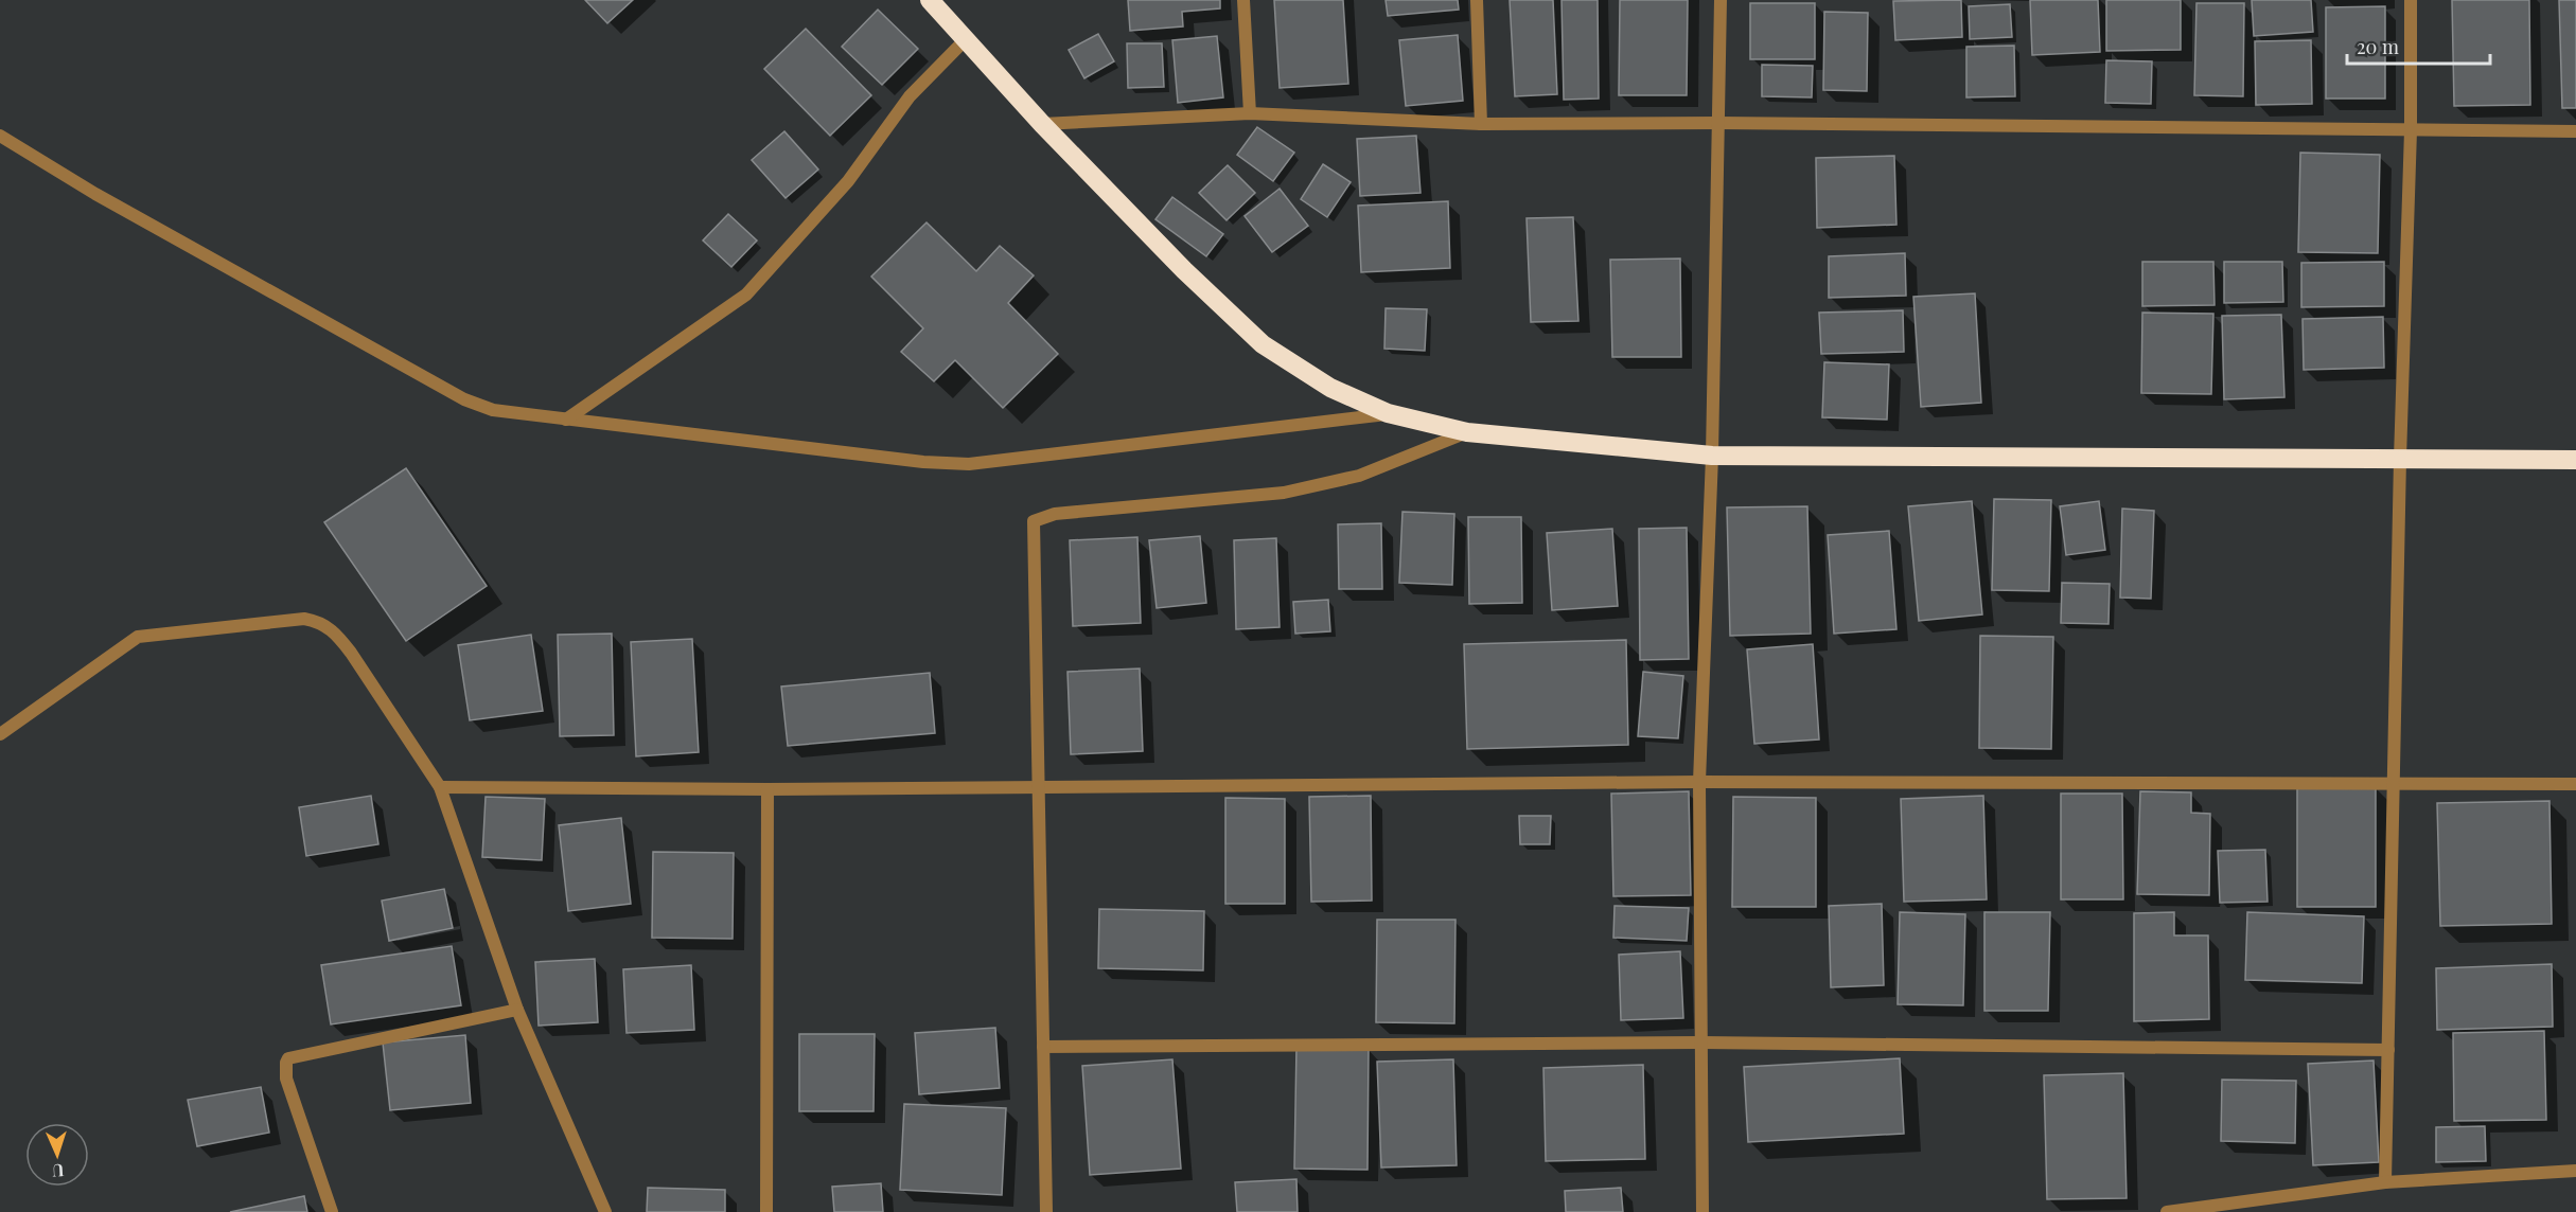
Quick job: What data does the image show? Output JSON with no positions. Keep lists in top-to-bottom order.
{
  "scale_bar": "20 m",
  "north": "bottom"
}
